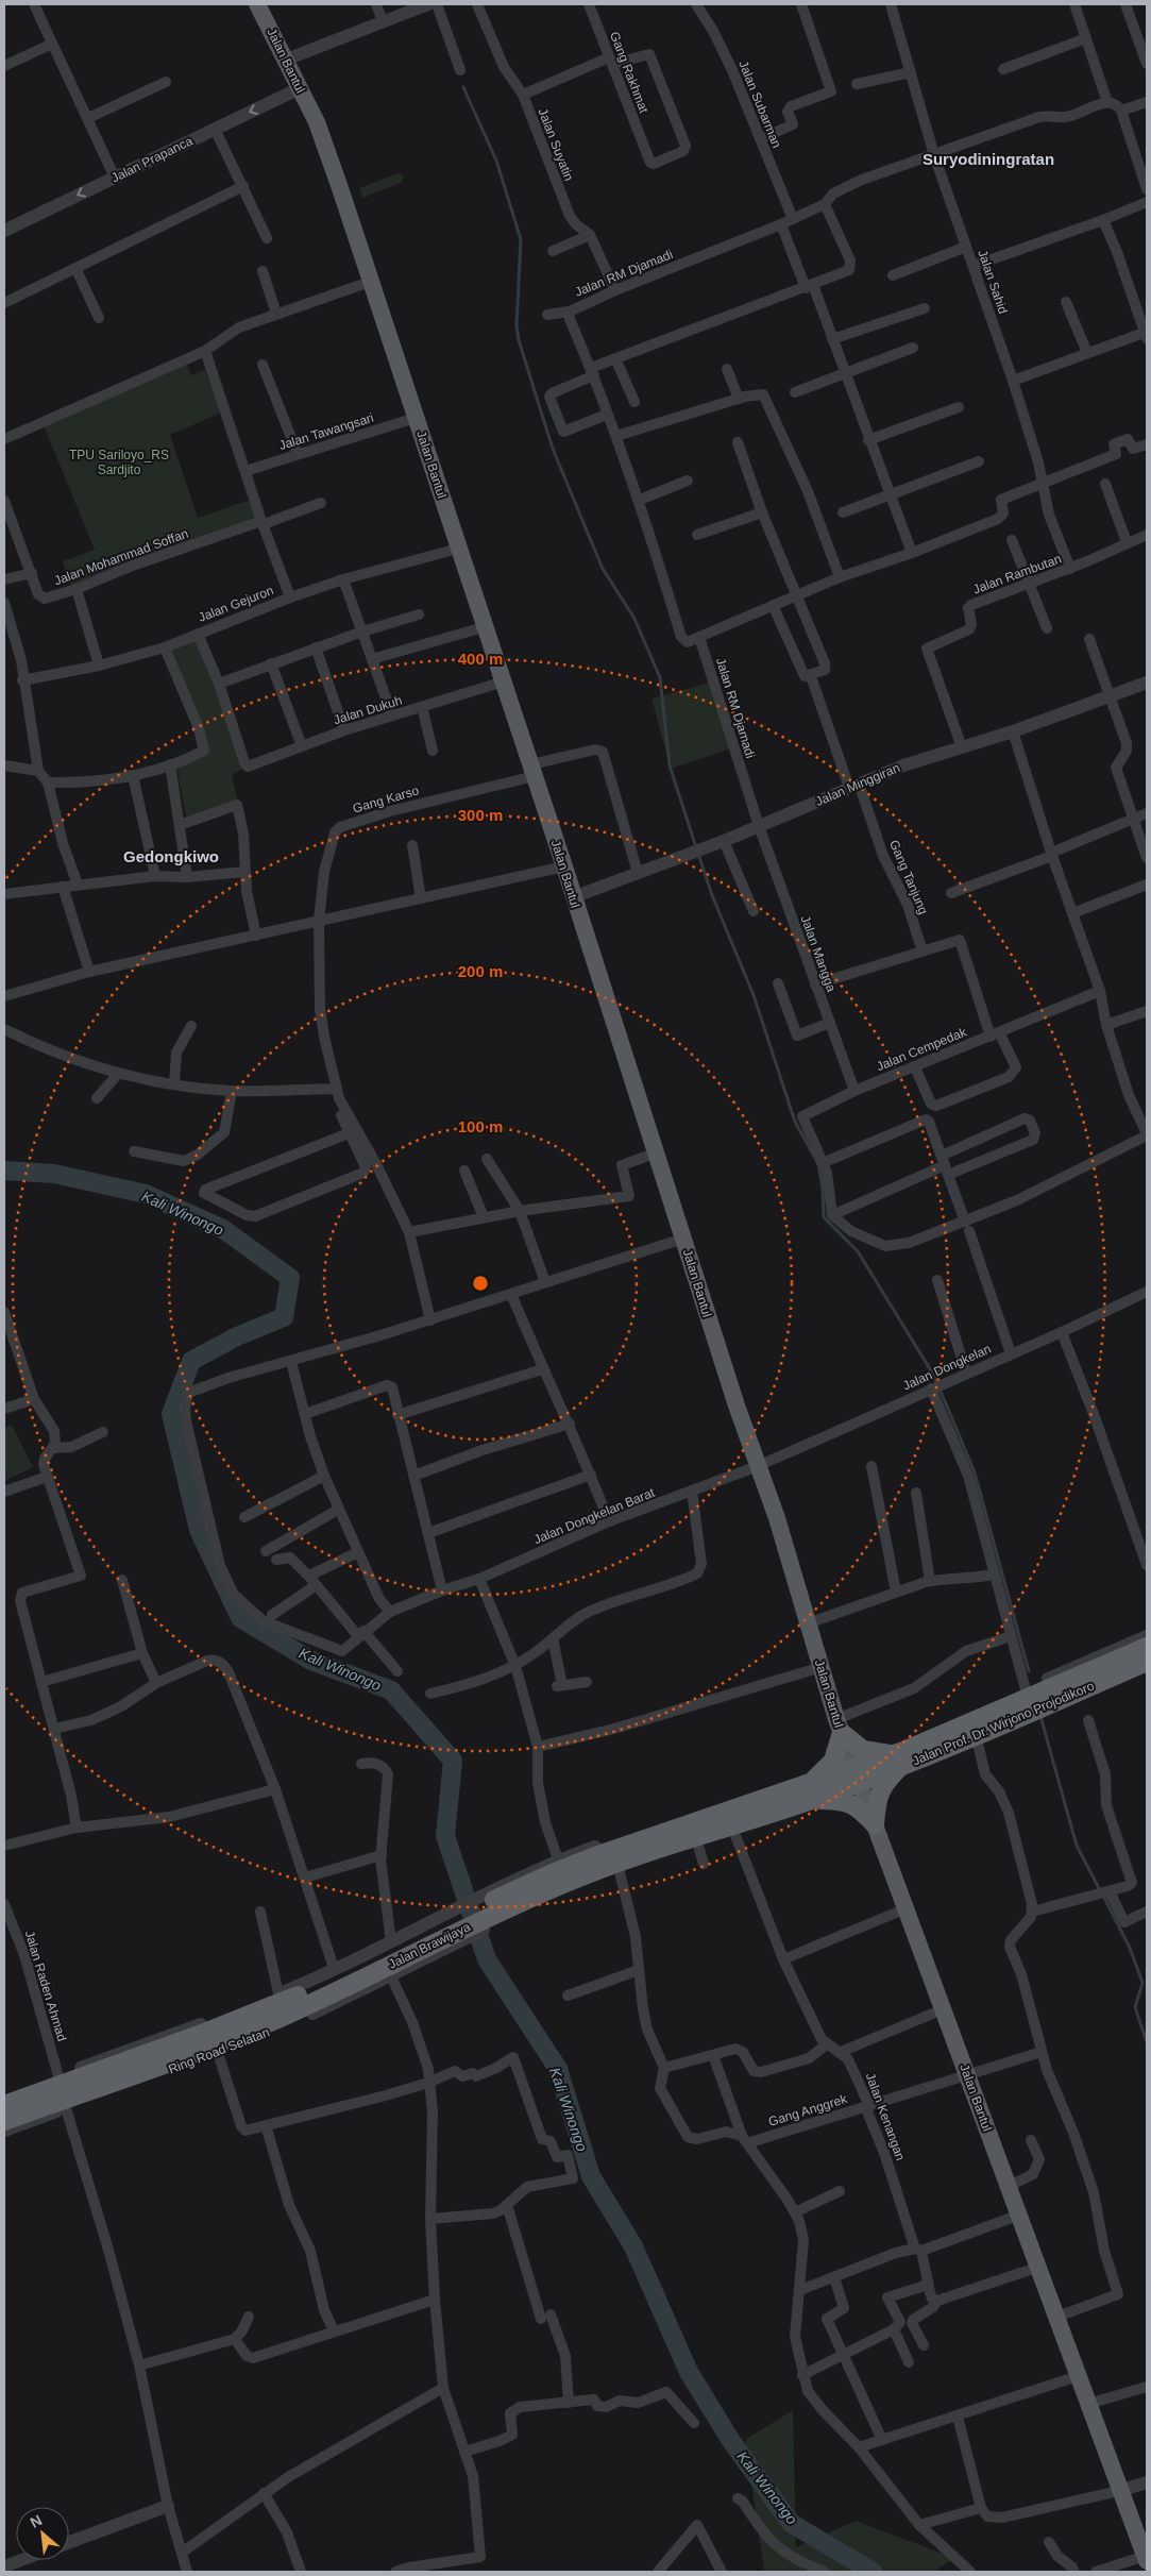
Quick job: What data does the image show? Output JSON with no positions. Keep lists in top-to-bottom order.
{
  "streets": {
    "highway": ["Jalan Prof. Dr. Wirjono Projodikoro", "Jalan Brawijaya"],
    "main road": ["Jalan Bantul"],
    "street": [
      "Gang Rakhmat",
      "Jalan Subarman",
      "Jalan Suyatin",
      "Jalan Prapanca",
      "Jalan RM Djamadi",
      "Jalan Sahid",
      "Jalan Tawangsari",
      "Jalan Mohammad Soffan",
      "Jalan Rambutan",
      "Jalan Gejuron",
      "Jalan Dukuh",
      "Jalan Minggiran",
      "Gang Karso",
      "Gang Tanjung",
      "Jalan Mangga",
      "Jalan Cempedak",
      "Jalan Dongkelan",
      "Jalan Dongkelan Barat",
      "Jalan Raden Ahmad",
      "Ring Road Selatan",
      "Gang Anggrek",
      "Jalan Kenangan"
    ]
  },
  "crossings": [
    ["Jalan Bantul", "Jalan Prapanca"],
    ["Jalan Bantul", "Jalan Tawangsari"],
    ["Jalan Bantul", "Jalan Gejuron"],
    ["Jalan Bantul", "Jalan Dukuh"],
    ["Jalan Bantul", "Jalan Minggiran"],
    ["Jalan Bantul", "Gang Karso"],
    ["Jalan Bantul", "Jalan Dongkelan"],
    ["Jalan Bantul", "Jalan Dongkelan Barat"],
    ["Jalan Bantul", "Jalan Prof. Dr. Wirjono Projodikoro"],
    ["Jalan Bantul", "Jalan Brawijaya"],
    ["Jalan Bantul", "Gang Anggrek"],
    ["Jalan Subarman", "Jalan RM Djamadi"],
    ["Jalan Suyatin", "Jalan RM Djamadi"],
    ["Jalan RM Djamadi", "Jalan Sahid"],
    ["Jalan RM Djamadi", "Jalan Minggiran"],
    ["Jalan RM Djamadi", "Jalan Mangga"],
    ["Jalan Sahid", "Jalan Rambutan"],
    ["Jalan Rambutan", "Jalan Minggiran"],
    ["Jalan Minggiran", "Gang Tanjung"],
    ["Jalan Minggiran", "Jalan Mangga"],
    ["Jalan Mangga", "Jalan Cempedak"],
    ["Jalan Dongkelan", "Jalan Dongkelan Barat"],
    ["Jalan Prof. Dr. Wirjono Projodikoro", "Jalan Brawijaya"],
    ["Jalan Brawijaya", "Ring Road Selatan"],
    ["Gang Anggrek", "Jalan Kenangan"]
  ],
  "districts": ["Suryodiningratan", "Gedongkiwo"],
  "water": ["Kali Winongo"],
  "parks": ["TPU Sariloyo_RS Sardjito"],
  "north": "top left",
  "rings": [
    "400 m",
    "300 m",
    "200 m",
    "100 m"
  ]
}
